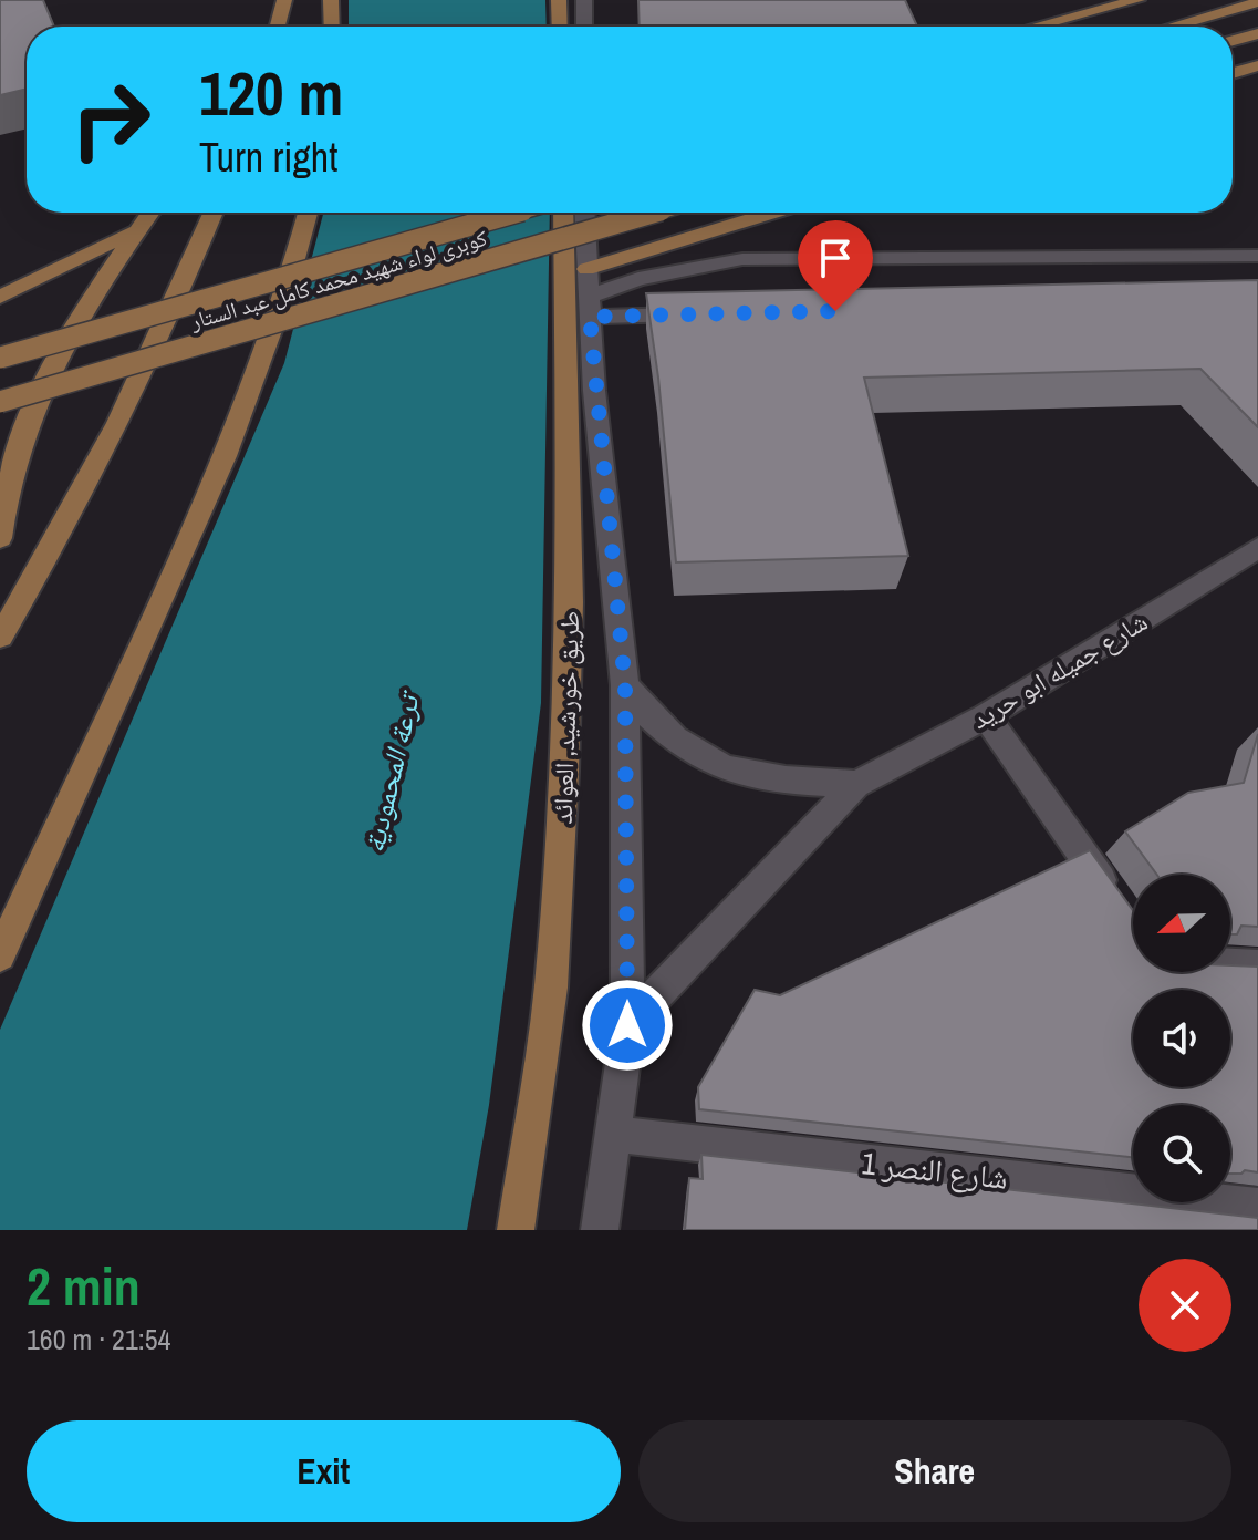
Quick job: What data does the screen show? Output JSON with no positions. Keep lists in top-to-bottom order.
{
  "streets": {
    "main road": ["كوبرى لواء شهيد محمد كامل عبد الستار", "طريق خورشيد, العوائد"],
    "street": ["شارع جميله ابو حريد", "شارع النصر 1"]
  },
  "water": ["ترعة المحمودية"],
  "north": "left",
  "page": {
    "turn": ["120 m", "Turn right"],
    "heading": ["2 min", "160 m · 21:54"],
    "buttons": ["Exit", "Share"]
  }
}
